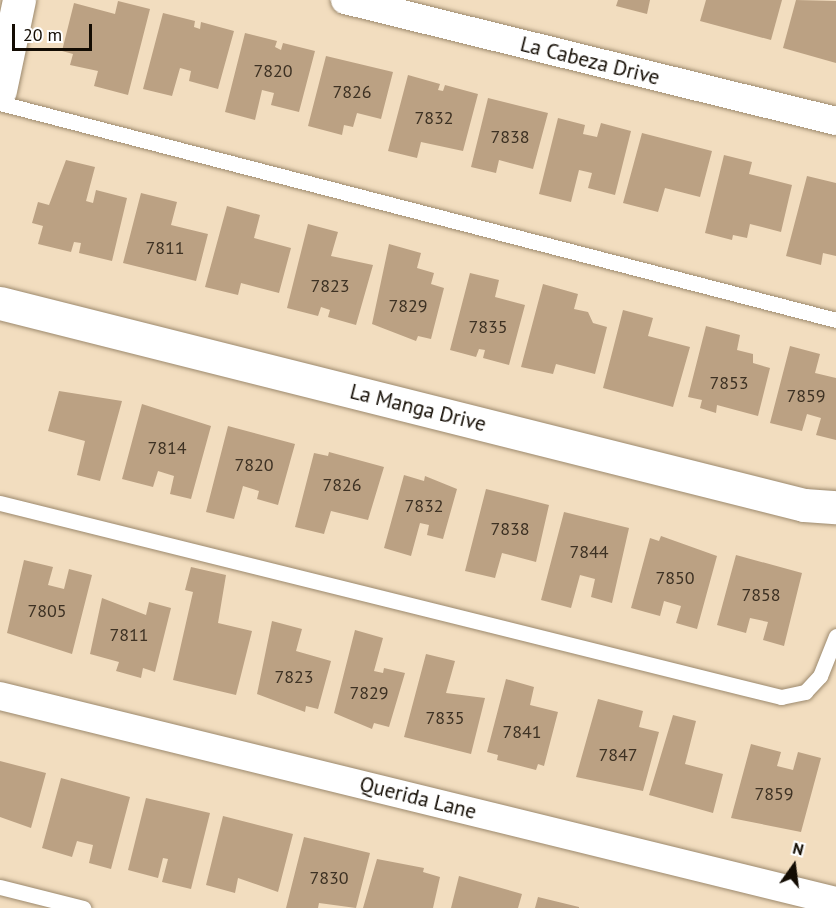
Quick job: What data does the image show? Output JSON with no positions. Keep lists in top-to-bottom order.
{
  "streets": {
    "street": ["La Cabeza Drive", "La Manga Drive", "Querida Lane"]
  },
  "house_numbers": [
    "7820",
    "7826",
    "7832",
    "7838",
    "7811",
    "7823",
    "7829",
    "7835",
    "7853",
    "7859",
    "7814",
    "7820",
    "7826",
    "7832",
    "7838",
    "7844",
    "7850",
    "7858",
    "7805",
    "7811",
    "7823",
    "7829",
    "7835",
    "7841",
    "7847",
    "7859",
    "7830"
  ],
  "scale_bar": "20 m",
  "north": "top"
}
